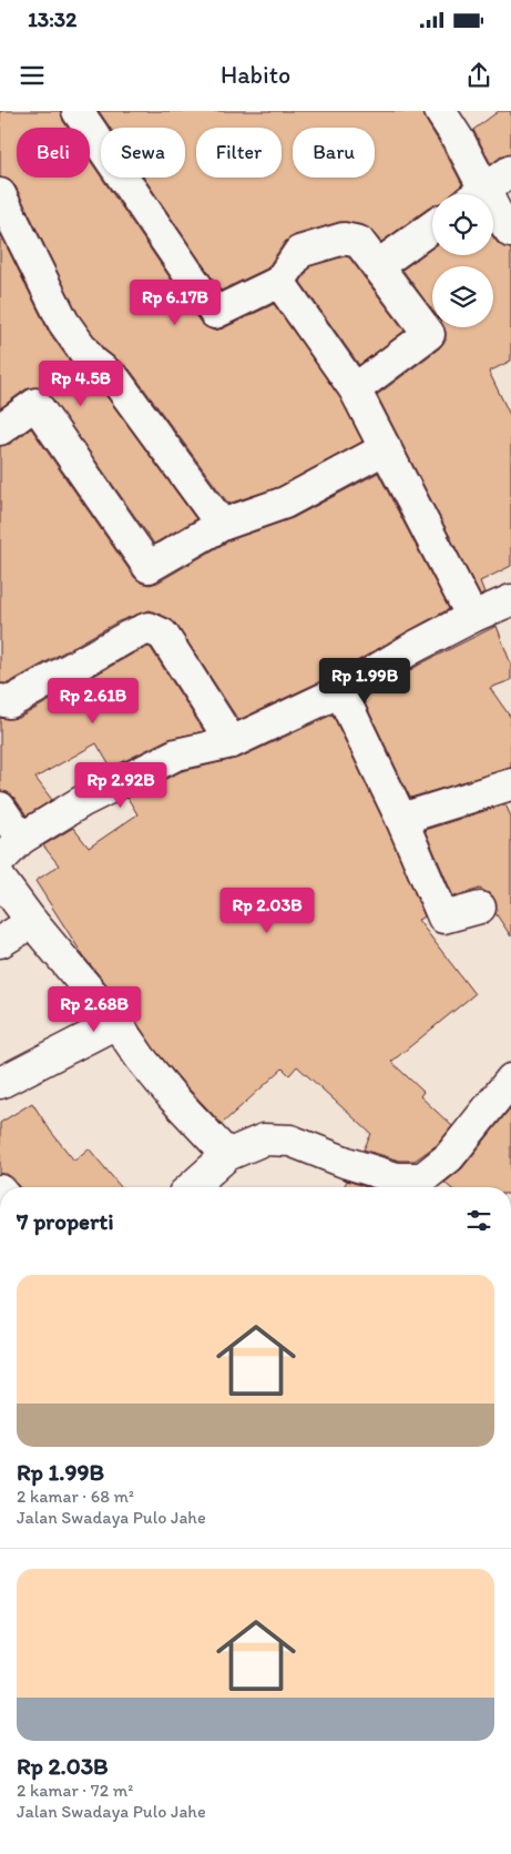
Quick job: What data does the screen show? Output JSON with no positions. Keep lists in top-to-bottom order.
{
  "page": {
    "status": "13:32",
    "header": "Habito",
    "chip": [
      "Beli",
      "Sewa",
      "Filter",
      "Baru"
    ],
    "price": [
      "Rp 6.17B",
      "Rp 4.5B",
      "Rp 1.99B",
      "Rp 2.61B",
      "Rp 2.92B",
      "Rp 2.03B",
      "Rp 2.68B"
    ],
    "heading": "7 properti",
    "list": [
      {
        "name": "Rp 1.99B",
        "note": "2 kamar · 68 m² · Jalan Swadaya Pulo Jahe"
      },
      {
        "name": "Rp 2.03B",
        "note": "2 kamar · 72 m² · Jalan Swadaya Pulo Jahe"
      }
    ]
  }
}
